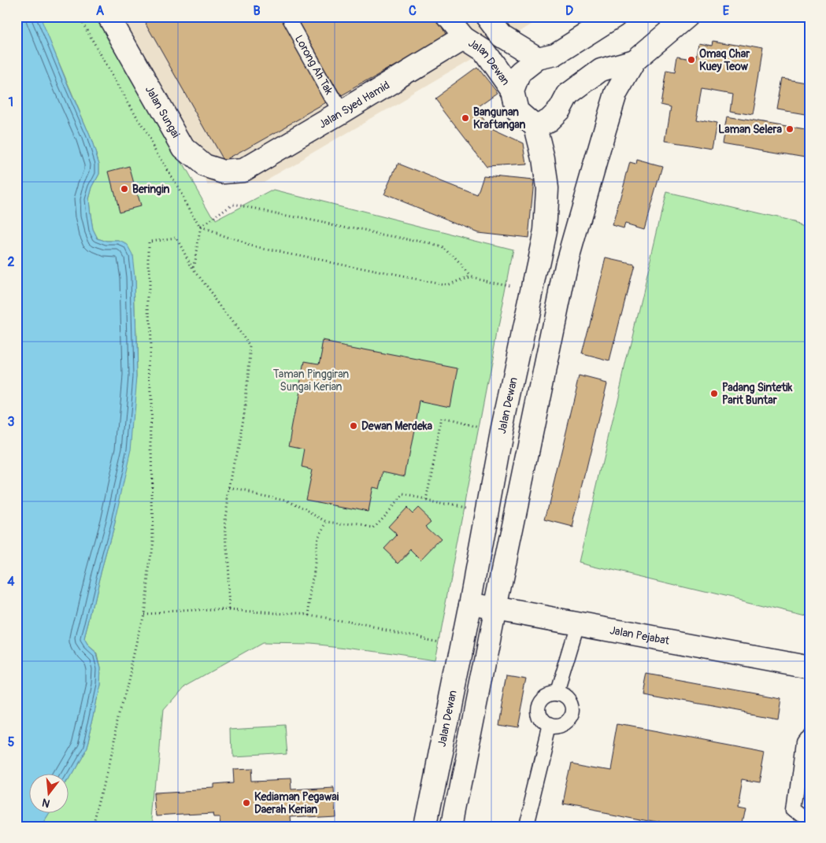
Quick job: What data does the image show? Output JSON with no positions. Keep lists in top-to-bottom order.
{
  "streets": {
    "main road": [
      "Jalan Dewan",
      "Jalan Syed Hamid",
      "Jalan Sungai",
      "Jalan Pejabat"
    ],
    "lane": ["Lorong Ah Tak"]
  },
  "crossings": [
    ["Jalan Dewan", "Jalan Syed Hamid"],
    ["Jalan Dewan", "Jalan Pejabat"],
    ["Lorong Ah Tak", "Jalan Syed Hamid"],
    ["Jalan Syed Hamid", "Jalan Sungai"]
  ],
  "parks": ["Taman Pinggiran Sungai Kerian"],
  "places": [
    "Omaq Char Kuey Teow",
    "Bangunan Kraftangan",
    "Laman Selera",
    "Beringin",
    "Padang Sintetik Parit Buntar",
    "Dewan Merdeka",
    "Kediaman Pegawai Daerah Kerian"
  ],
  "north": "bottom",
  "grid": {
    "columns": [
      "A",
      "B",
      "C",
      "D",
      "E"
    ],
    "rows": [
      "1",
      "2",
      "3",
      "4",
      "5"
    ]
  }
}
